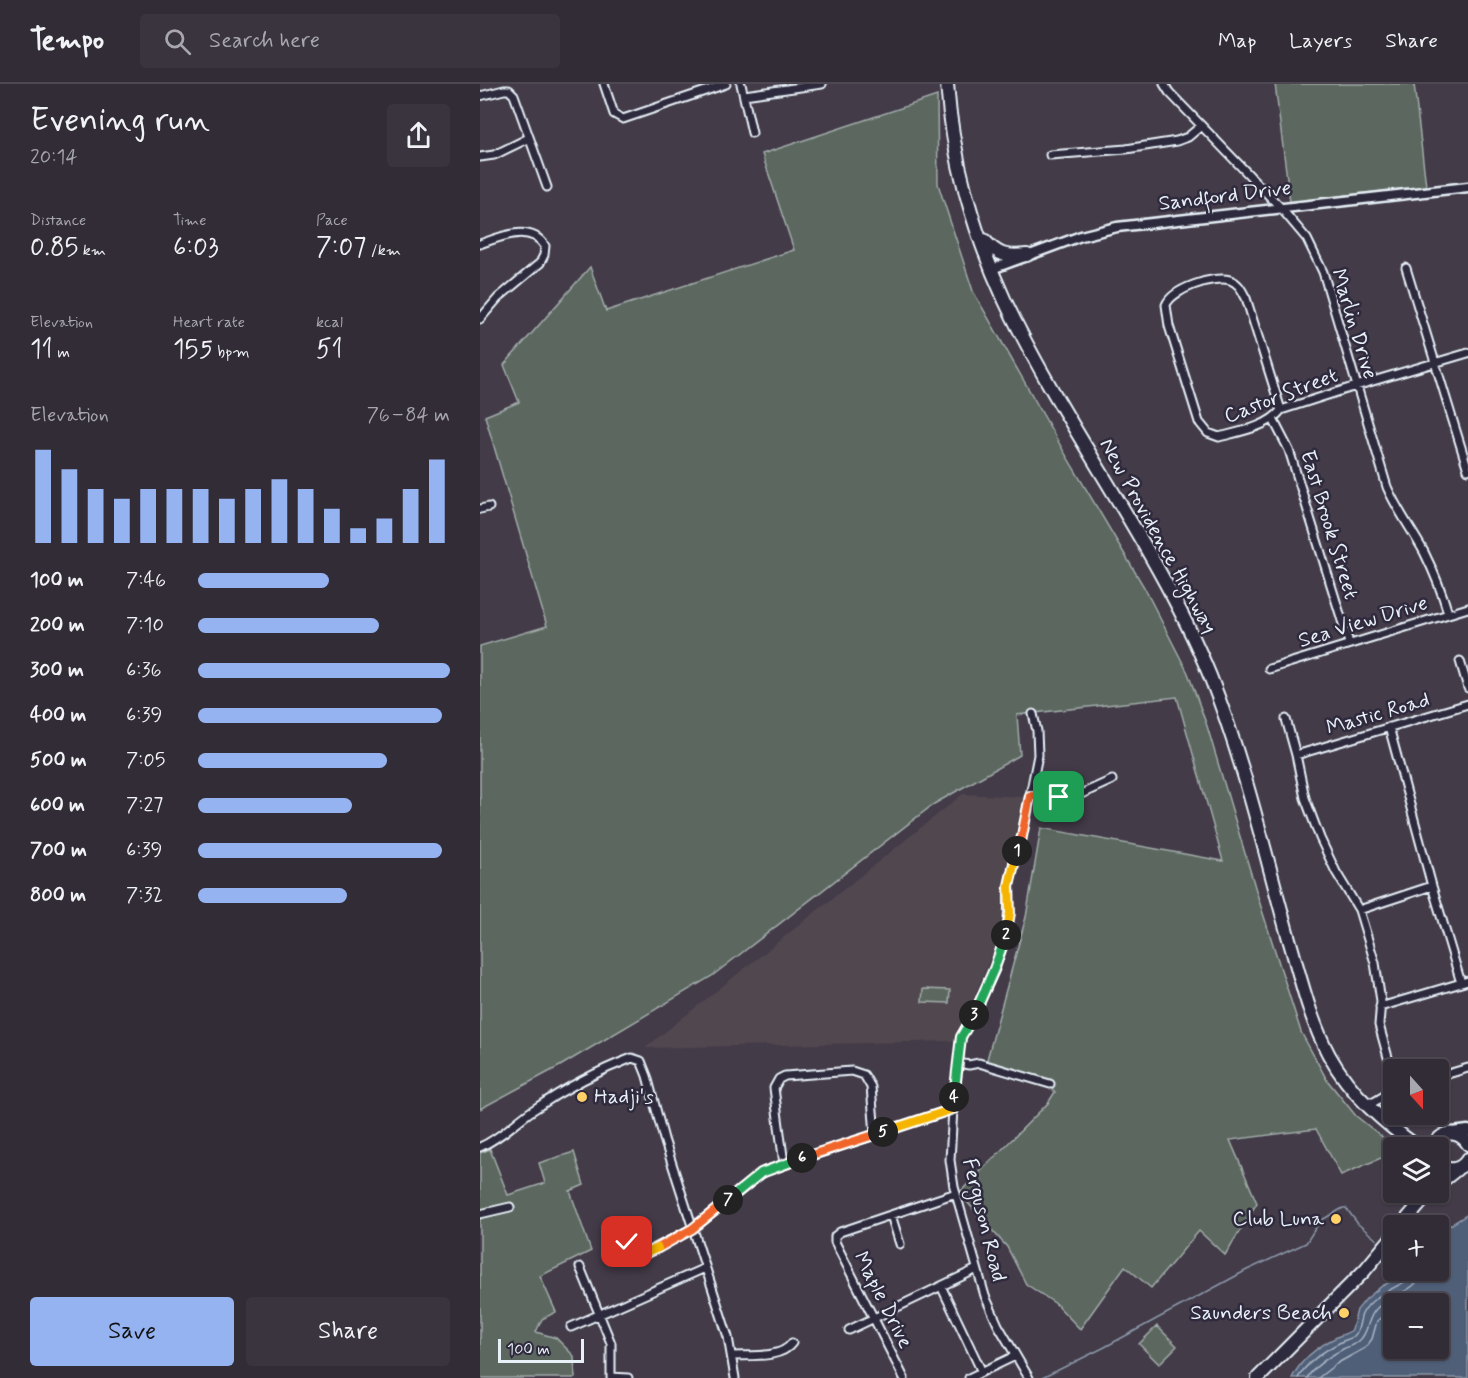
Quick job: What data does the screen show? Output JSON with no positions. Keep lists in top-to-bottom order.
{
  "streets": {
    "highway": ["New Providence Highway"],
    "street": [
      "Sandford Drive",
      "Marlin Drive",
      "Castor Street",
      "East Brook Street",
      "Sea View Drive",
      "Mastic Road",
      "Ferguson Road",
      "Maple Drive"
    ]
  },
  "crossings": [
    ["Sandford Drive", "Marlin Drive"],
    ["Sandford Drive", "New Providence Highway"],
    ["Marlin Drive", "Castor Street"],
    ["Marlin Drive", "Sea View Drive"],
    ["Castor Street", "East Brook Street"],
    ["East Brook Street", "Sea View Drive"]
  ],
  "places": ["Hadji's", "Club Luna", "Saunders Beach"],
  "scale_bar": "100 m",
  "north": "bottom",
  "page": {
    "header": "Tempo",
    "search": "Search here",
    "nav": ["Map", "Layers", "Share"],
    "heading": ["Evening run", "20:14"],
    "stats": [
      ["Distance", "0.85 km"],
      ["Time", "6:03"],
      ["Pace", "7:07 /km"],
      ["Elevation", "11 m"],
      ["Heart rate", "155 bpm"],
      ["kcal", "51"]
    ],
    "chart": ["Elevation", "76–84 m"],
    "list": [
      {
        "name": "100 m",
        "note": "7:46"
      },
      {
        "name": "200 m",
        "note": "7:10"
      },
      {
        "name": "300 m",
        "note": "6:36"
      },
      {
        "name": "400 m",
        "note": "6:39"
      },
      {
        "name": "500 m",
        "note": "7:05"
      },
      {
        "name": "600 m",
        "note": "7:27"
      },
      {
        "name": "700 m",
        "note": "6:39"
      },
      {
        "name": "800 m",
        "note": "7:32"
      }
    ],
    "pins": [
      "1",
      "2",
      "3",
      "4",
      "5",
      "6",
      "7"
    ],
    "map_buttons": ["+", "−"],
    "buttons": ["Save", "Share"],
    "scale": "100 m"
  }
}
